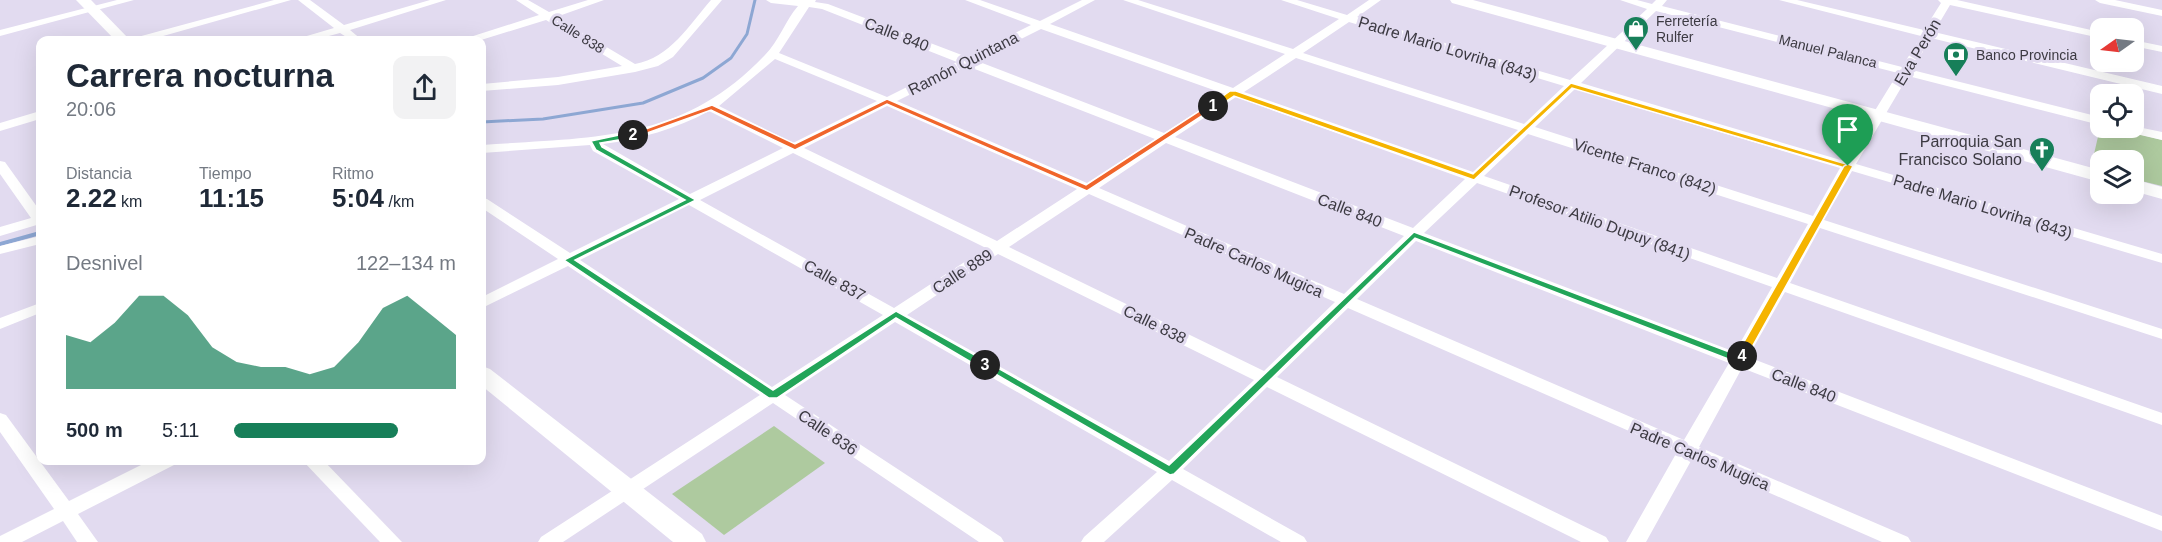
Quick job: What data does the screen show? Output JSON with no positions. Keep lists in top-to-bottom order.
{
  "streets": {
    "street": [
      "Calle 838",
      "Calle 840",
      "Padre Mario Lovriha (843)",
      "Manuel Palanca",
      "Eva Perón",
      "Ramón Quintana",
      "Vicente Franco (842)",
      "Profesor Atilio Dupuy (841)",
      "Padre Carlos Mugica",
      "Calle 889",
      "Calle 837",
      "Calle 836"
    ]
  },
  "crossings": [
    ["Calle 838", "Ramón Quintana"],
    ["Calle 838", "Calle 889"],
    ["Calle 840", "Eva Perón"],
    ["Calle 840", "Ramón Quintana"],
    ["Calle 840", "Calle 889"],
    ["Padre Mario Lovriha (843)", "Eva Perón"],
    ["Padre Mario Lovriha (843)", "Calle 889"],
    ["Manuel Palanca", "Eva Perón"],
    ["Eva Perón", "Vicente Franco (842)"],
    ["Eva Perón", "Profesor Atilio Dupuy (841)"],
    ["Eva Perón", "Padre Carlos Mugica"],
    ["Ramón Quintana", "Profesor Atilio Dupuy (841)"],
    ["Ramón Quintana", "Padre Carlos Mugica"],
    ["Ramón Quintana", "Calle 837"],
    ["Ramón Quintana", "Calle 836"],
    ["Vicente Franco (842)", "Calle 889"],
    ["Profesor Atilio Dupuy (841)", "Calle 889"],
    ["Padre Carlos Mugica", "Calle 889"],
    ["Calle 889", "Calle 837"],
    ["Calle 889", "Calle 836"]
  ],
  "places": {
    "shop": ["Ferretería Rulfer"],
    "bank": ["Banco Provincia"],
    "church": ["Parroquia San Francisco Solano"]
  },
  "north": "left",
  "page": {
    "heading": ["Carrera nocturna", "20:06"],
    "pins": [
      "1",
      "2",
      "4",
      "3"
    ],
    "stats": [
      ["Distancia", "2.22 km"],
      ["Tiempo", "11:15"],
      ["Ritmo", "5:04 /km"]
    ],
    "chart": ["Desnivel", "122–134 m"],
    "list": [
      {
        "name": "500 m",
        "note": "5:11"
      }
    ]
  }
}
